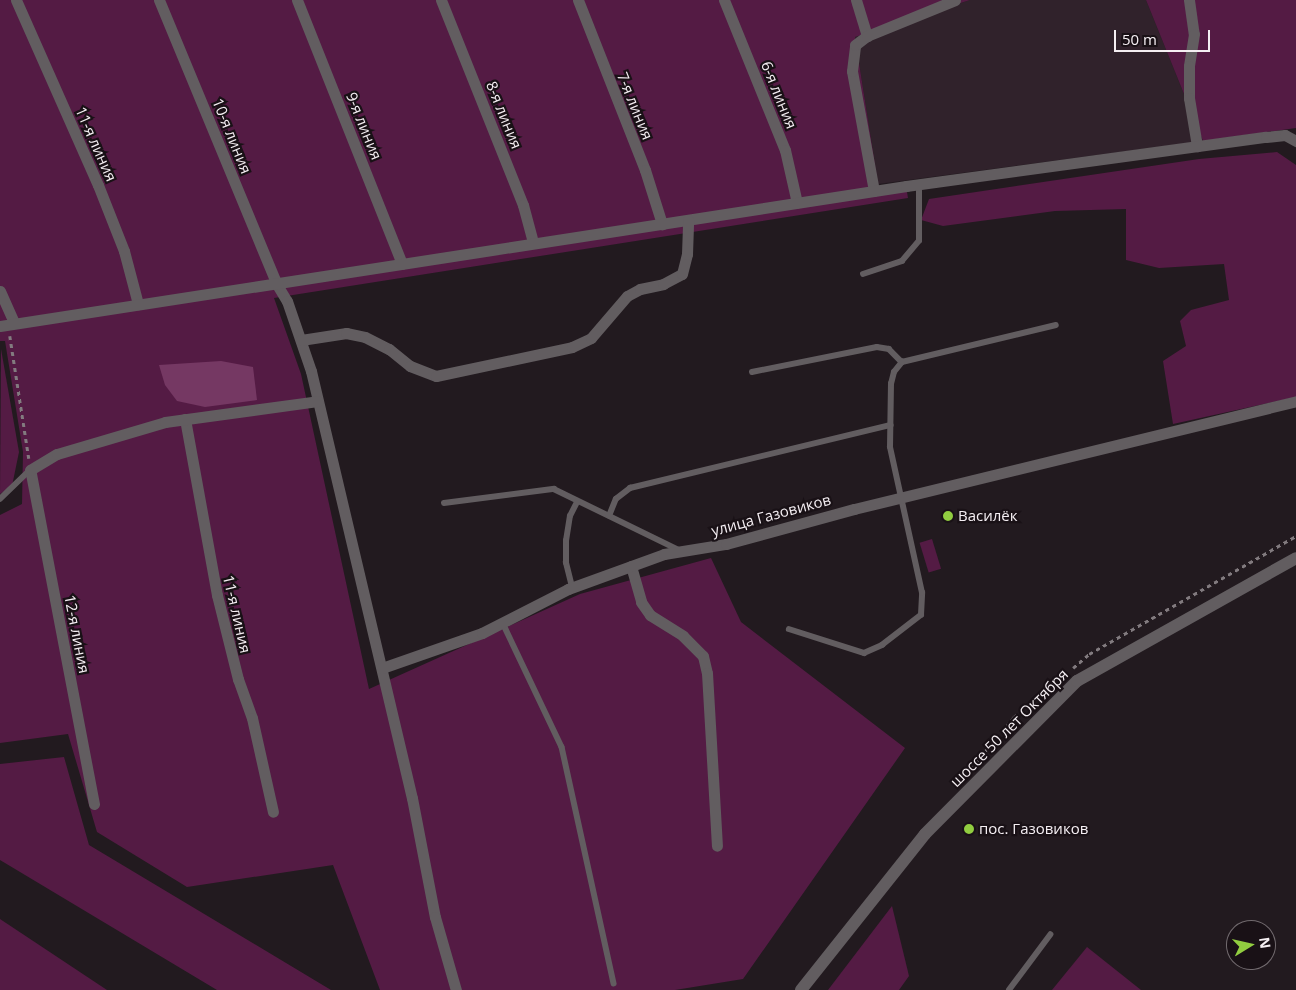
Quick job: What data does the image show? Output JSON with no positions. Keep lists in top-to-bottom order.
{
  "streets": {
    "street": [
      "6-я линия",
      "7-я линия",
      "8-я линия",
      "9-я линия",
      "10-я линия",
      "11-я линия",
      "улица Газовиков",
      "12-я линия",
      "шоссе 50 лет Октября"
    ]
  },
  "crossings": [
    ["10-я линия", "улица Газовиков"]
  ],
  "places": ["Василёк", "пос. Газовиков"],
  "scale_bar": "50 m",
  "north": "right"
}
